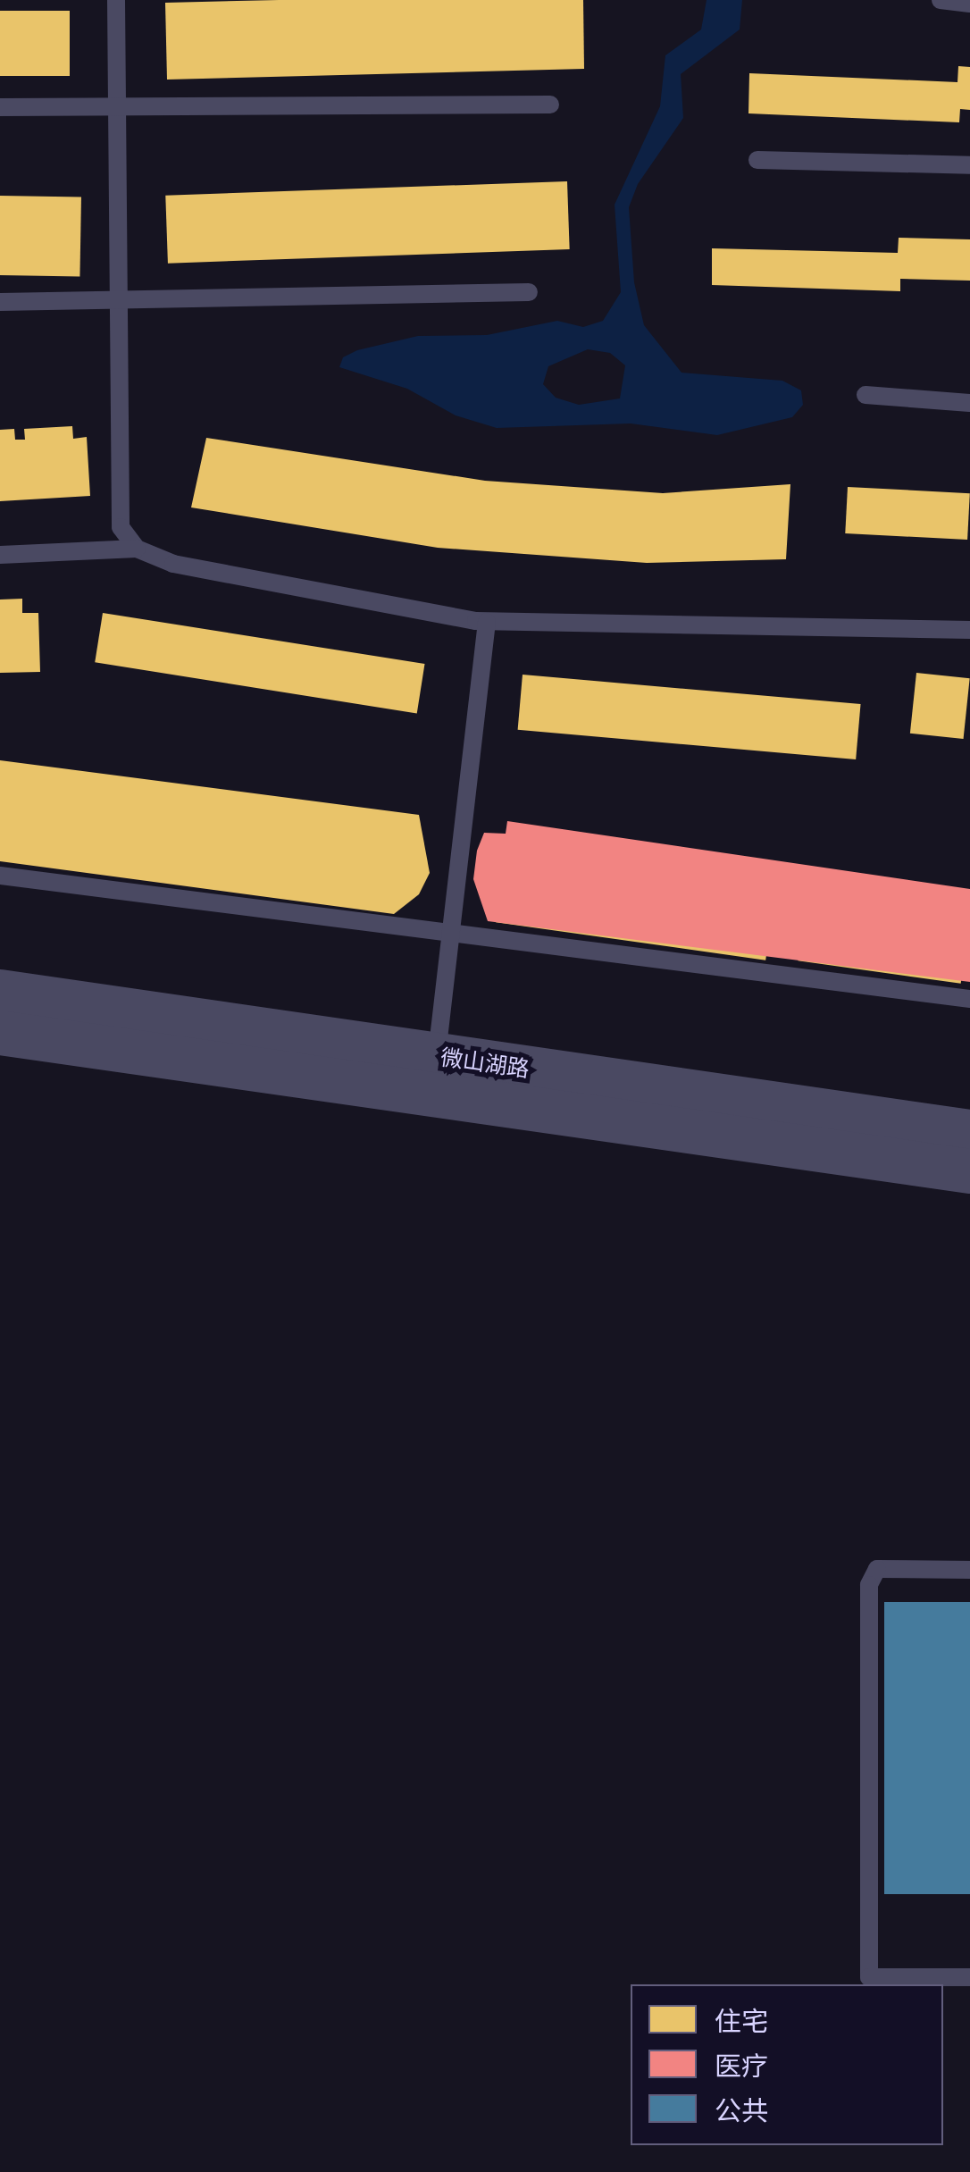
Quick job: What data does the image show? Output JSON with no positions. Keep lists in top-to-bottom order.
{
  "streets": {
    "street": ["微山湖路"]
  },
  "legend": ["住宅", "医疗", "公共"]
}
